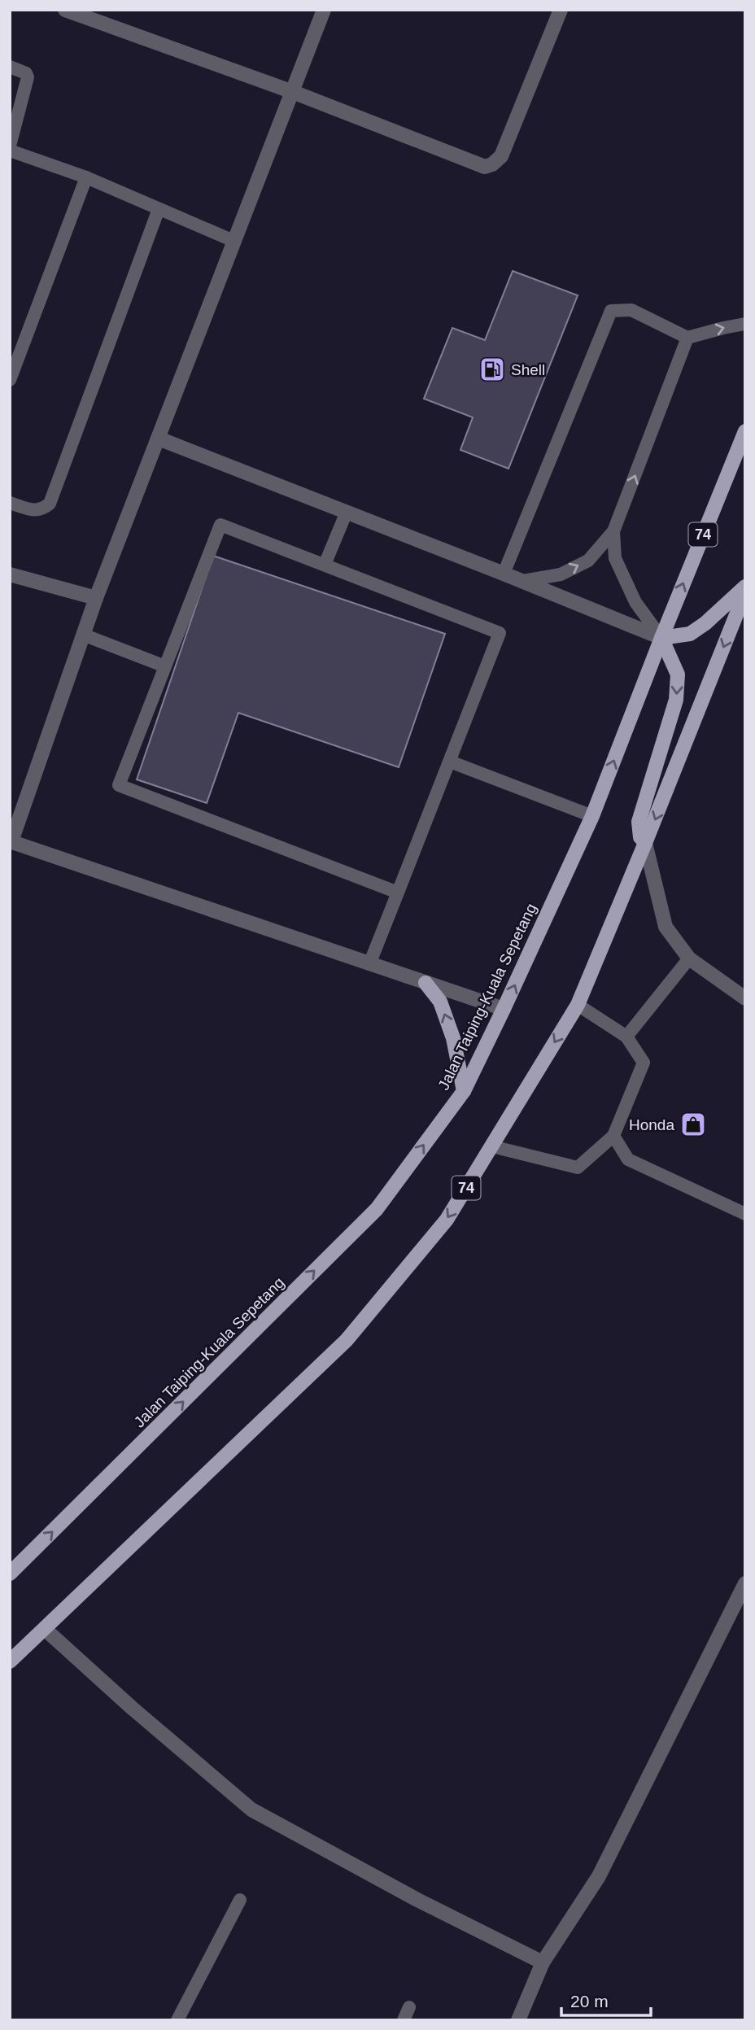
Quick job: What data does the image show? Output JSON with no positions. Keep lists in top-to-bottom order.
{
  "streets": {
    "main road": ["74", "Jalan Taiping-Kuala Sepetang"]
  },
  "places": {
    "fuel station": ["Shell"],
    "shop": ["Honda"]
  },
  "scale_bar": "20 m"
}
